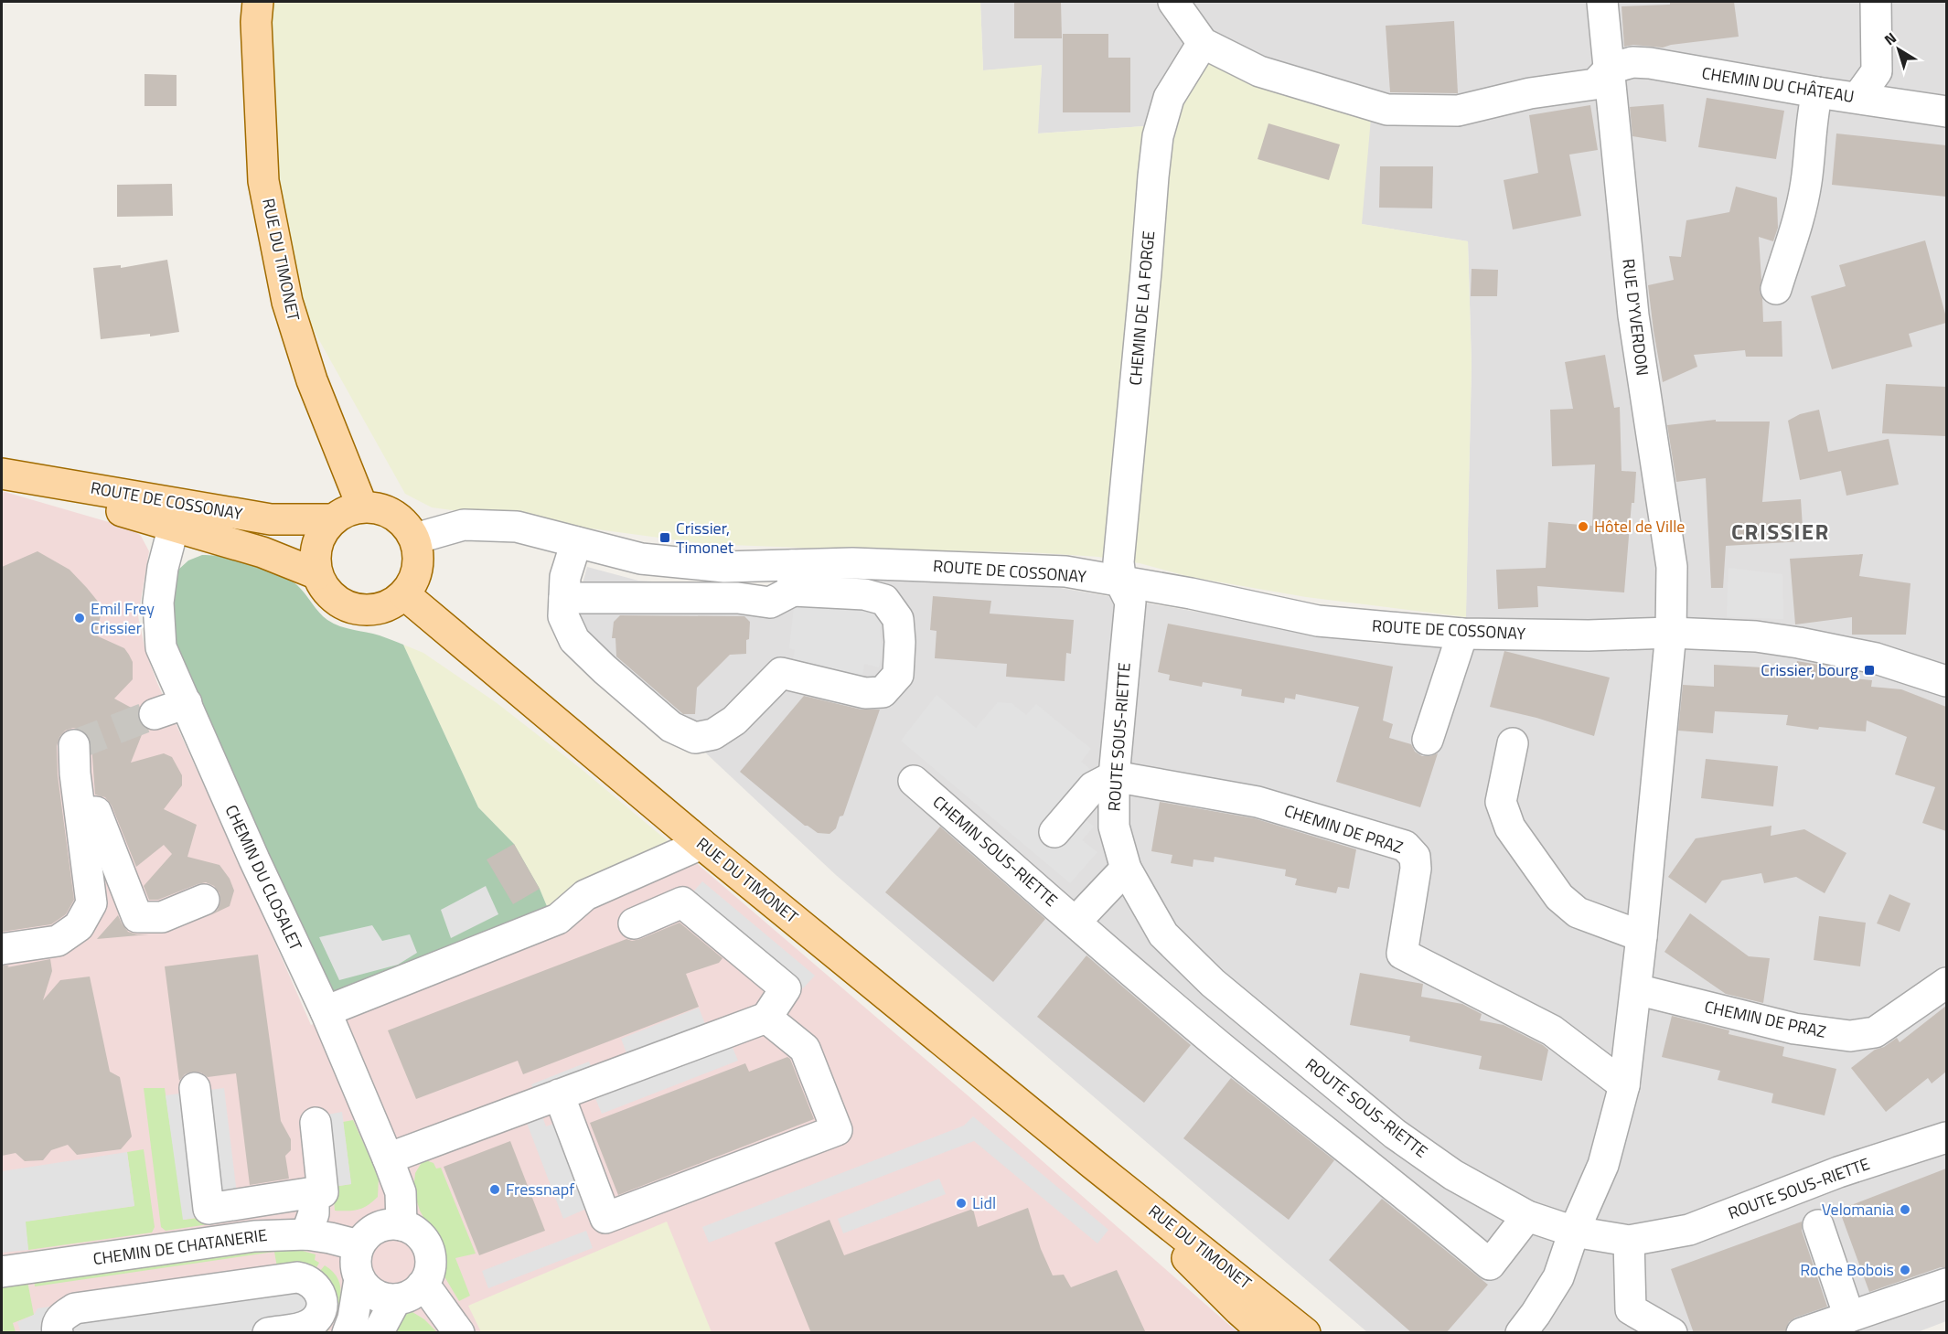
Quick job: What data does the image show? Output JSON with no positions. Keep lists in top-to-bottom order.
{
  "streets": {
    "main road": ["RUE DU TIMONET", "ROUTE DE COSSONAY"],
    "street": [
      "CHEMIN DU CHÂTEAU",
      "CHEMIN DE LA FORGE",
      "RUE D'YVERDON",
      "ROUTE SOUS-RIETTE",
      "CHEMIN DE PRAZ",
      "CHEMIN SOUS-RIETTE",
      "CHEMIN DU CLOSALET",
      "CHEMIN DE CHATANERIE"
    ]
  },
  "crossings": [
    ["CHEMIN DU CHÂTEAU", "RUE D'YVERDON"],
    ["RUE DU TIMONET", "ROUTE DE COSSONAY"],
    ["CHEMIN DE LA FORGE", "ROUTE DE COSSONAY"],
    ["CHEMIN DE LA FORGE", "ROUTE SOUS-RIETTE"],
    ["RUE D'YVERDON", "ROUTE DE COSSONAY"],
    ["ROUTE DE COSSONAY", "ROUTE SOUS-RIETTE"],
    ["ROUTE DE COSSONAY", "CHEMIN DU CLOSALET"],
    ["ROUTE SOUS-RIETTE", "CHEMIN DE PRAZ"],
    ["ROUTE SOUS-RIETTE", "CHEMIN SOUS-RIETTE"],
    ["CHEMIN DU CLOSALET", "CHEMIN DE CHATANERIE"]
  ],
  "districts": ["CRISSIER"],
  "places": {
    "other": [
      "Hôtel de Ville",
      "Emil Frey Crissier",
      "Fressnapf",
      "Lidl",
      "Velomania",
      "Roche Bobois"
    ],
    "transit": ["Crissier, Timonet", "Crissier, bourg"]
  },
  "north": "top left"
}
